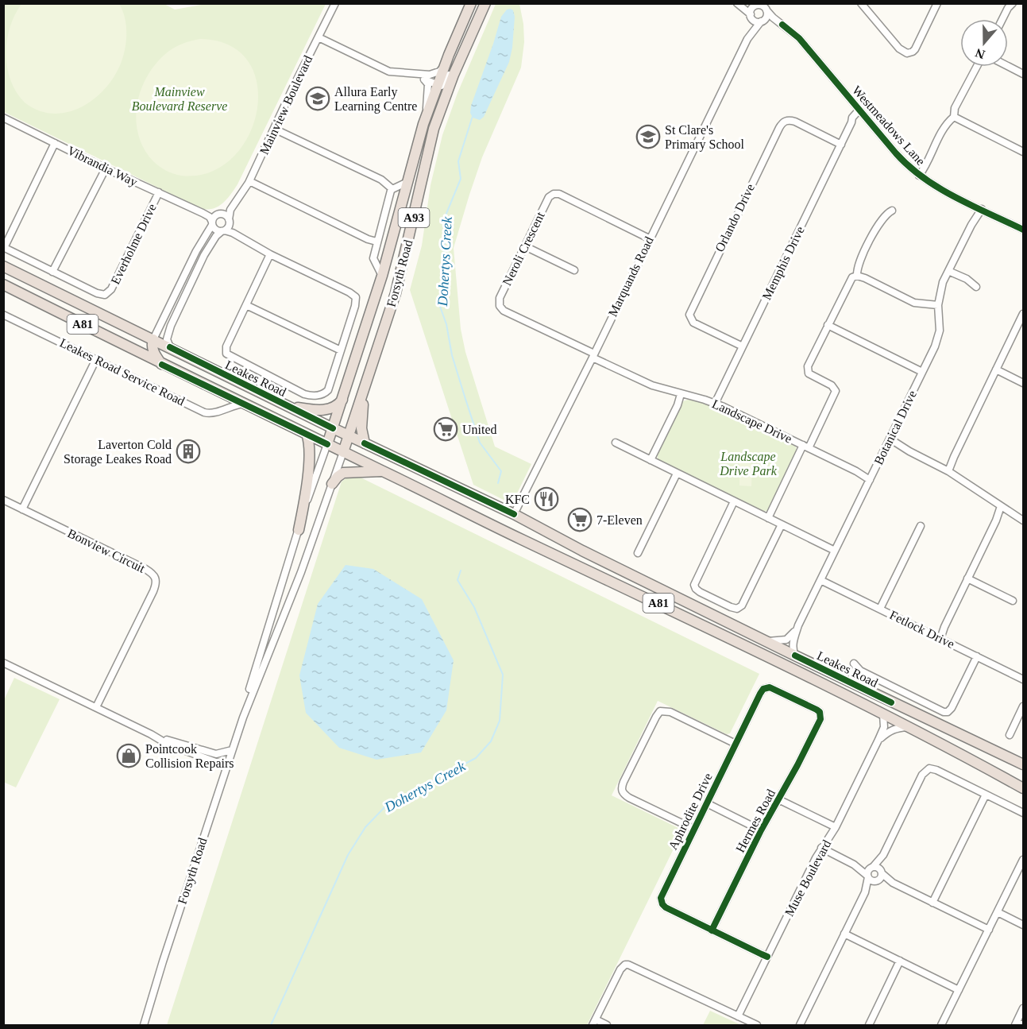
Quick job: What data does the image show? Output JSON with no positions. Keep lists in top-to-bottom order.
{
  "streets": {
    "highway": [
      "A93",
      "Forsyth Road",
      "A81",
      "Leakes Road"
    ],
    "street": [
      "Mainview Boulevard",
      "Westmeadows Lane",
      "Vibrandia Way",
      "Orlando Drive",
      "Everholme Drive",
      "Neroli Crescent",
      "Memphis Drive",
      "Marquands Road",
      "Leakes Road Service Road",
      "Landscape Drive",
      "Botanical Drive",
      "Bonview Circuit",
      "Fetlock Drive",
      "Aphrodite Drive",
      "Hermes Road",
      "Muse Boulevard"
    ]
  },
  "crossings": [
    ["Mainview Boulevard", "Vibrandia Way"],
    ["Westmeadows Lane", "Memphis Drive"],
    ["Westmeadows Lane", "Marquands Road"],
    ["Westmeadows Lane", "Botanical Drive"],
    ["Vibrandia Way", "Everholme Drive"],
    ["A93", "Forsyth Road"],
    ["A93", "Leakes Road"],
    ["Orlando Drive", "Memphis Drive"],
    ["Neroli Crescent", "Marquands Road"],
    ["Neroli Crescent", "Landscape Drive"],
    ["Memphis Drive", "Landscape Drive"],
    ["Forsyth Road", "Leakes Road"],
    ["Marquands Road", "Leakes Road"],
    ["Marquands Road", "Landscape Drive"],
    ["Leakes Road Service Road", "Leakes Road"],
    ["Leakes Road", "Botanical Drive"],
    ["Leakes Road", "Muse Boulevard"],
    ["Landscape Drive", "Botanical Drive"],
    ["Botanical Drive", "Fetlock Drive"],
    ["Aphrodite Drive", "Hermes Road"],
    ["Aphrodite Drive", "Muse Boulevard"]
  ],
  "water": ["Dohertys Creek"],
  "parks": ["Mainview Boulevard Reserve", "Landscape Drive Park"],
  "places": {
    "school or university": ["Allura Early Learning Centre", "St Clare's Primary School"],
    "supermarket": ["United", "7-Eleven"],
    "building": ["Laverton Cold Storage Leakes Road"],
    "restaurant": ["KFC"],
    "shop": ["Pointcook Collision Repairs"]
  },
  "north": "bottom"
}
